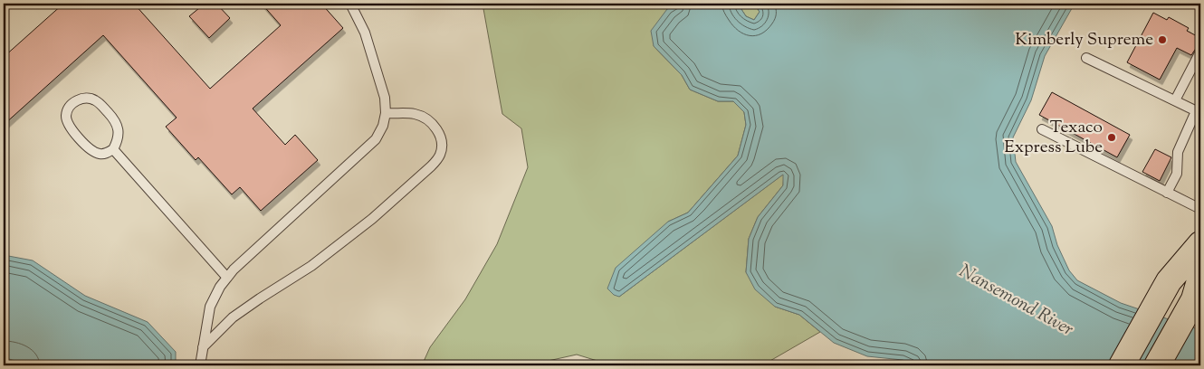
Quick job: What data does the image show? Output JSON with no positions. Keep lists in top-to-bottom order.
{
  "water": ["Nansemond River"],
  "places": ["Kimberly Supreme", "Texaco Express Lube"]
}
